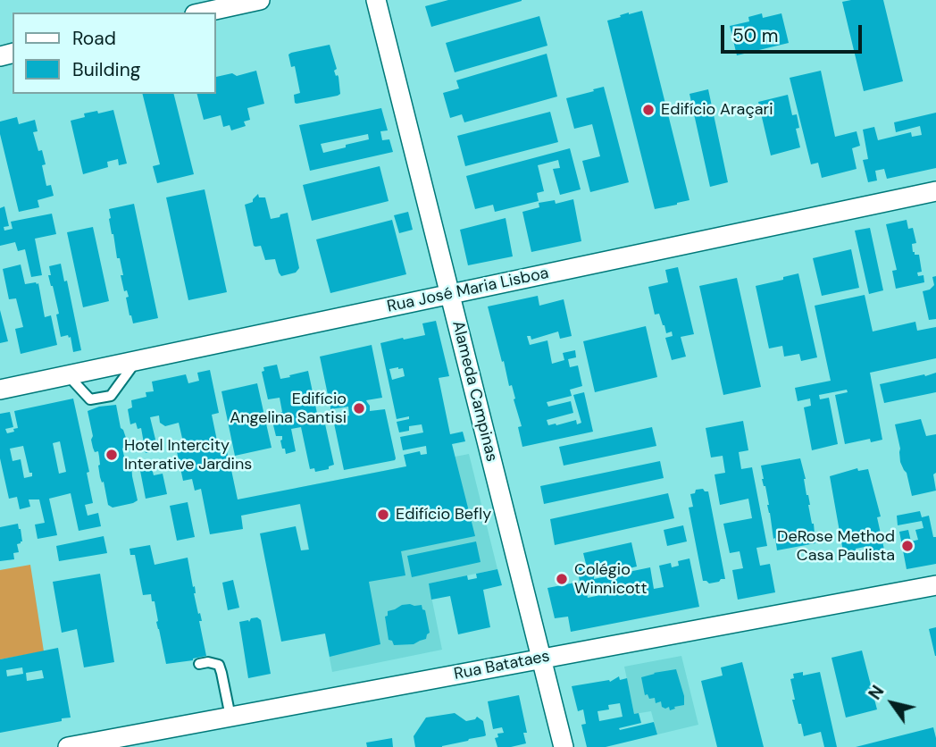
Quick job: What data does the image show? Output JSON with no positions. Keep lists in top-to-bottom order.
{
  "streets": {
    "street": ["Rua José Maria Lisboa", "Alameda Campinas", "Rua Batataes"]
  },
  "crossings": [
    ["Rua José Maria Lisboa", "Alameda Campinas"],
    ["Alameda Campinas", "Rua Batataes"]
  ],
  "places": [
    "Edifício Araçari",
    "Edifício Angelina Santisi",
    "Hotel Intercity Interative Jardins",
    "Edifício Befly",
    "DeRose Method Casa Paulista",
    "Colégio Winnicott"
  ],
  "legend": ["Road", "Building"],
  "scale_bar": "50 m",
  "north": "top left"
}
